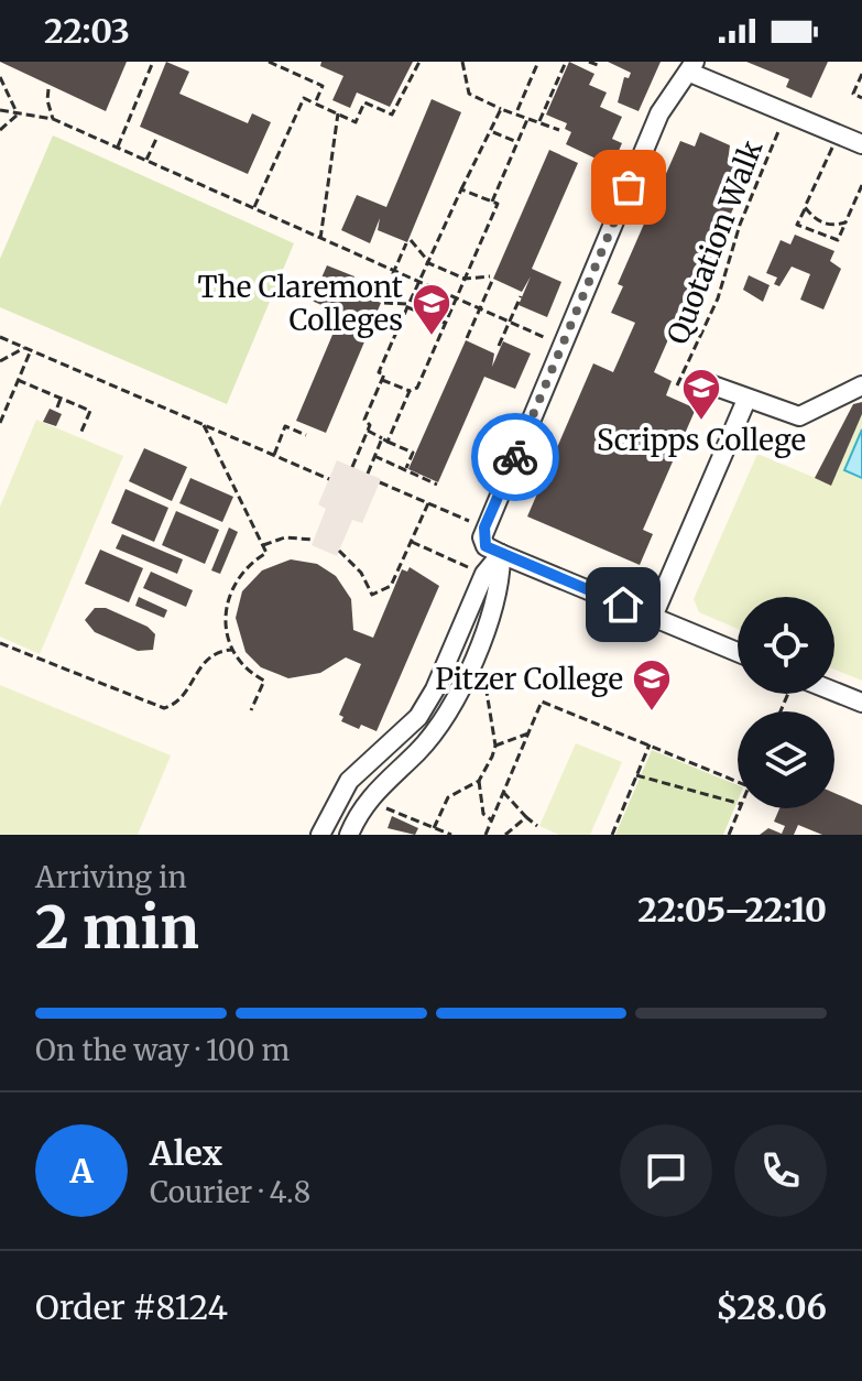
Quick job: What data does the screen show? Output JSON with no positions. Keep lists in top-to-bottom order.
{
  "streets": {
    "path": ["Quotation Walk"]
  },
  "places": {
    "school or university": ["The Claremont Colleges", "Scripps College", "Pitzer College"]
  },
  "page": {
    "status": "22:03",
    "heading": ["2 min", "Arriving in", "22:05–22:10"],
    "panel": [
      "Alex",
      "Courier · 4.8",
      "Order #8124",
      "$28.06"
    ],
    "bar": "On the way · 100 m",
    "round": "A"
  }
}
